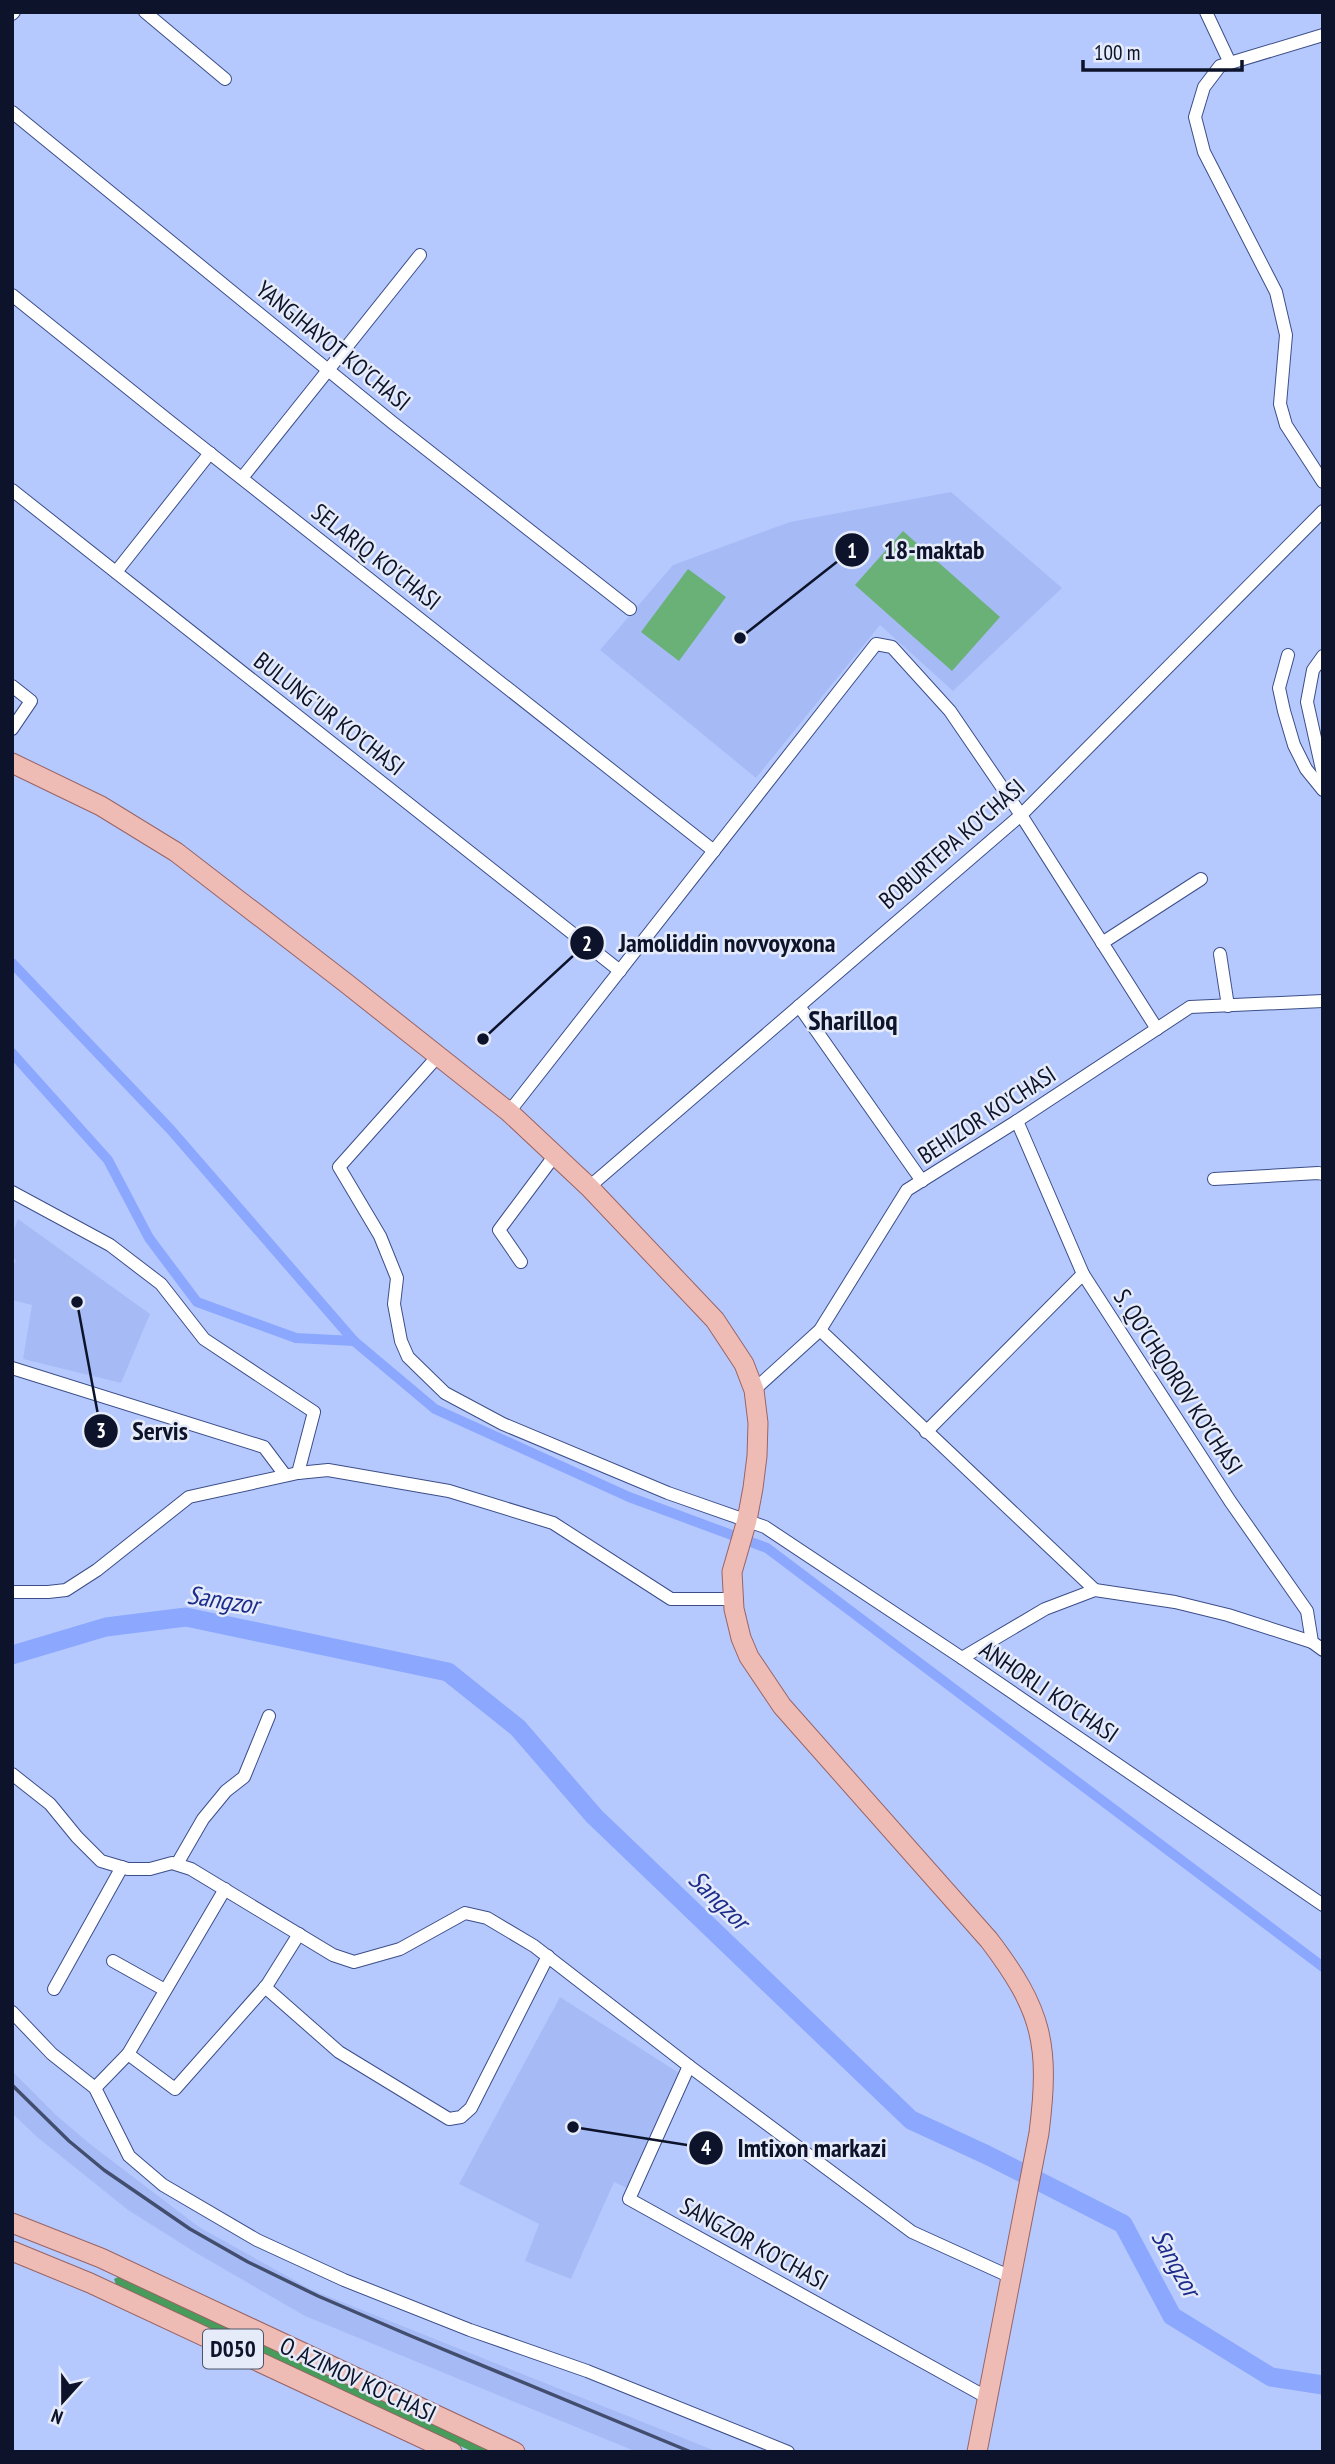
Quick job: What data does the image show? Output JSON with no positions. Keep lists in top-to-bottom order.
{
  "streets": {
    "main road": ["D050", "O. AZIMOV KO'CHASI"],
    "street": [
      "YANGIHAYOT KO'CHASI",
      "SELARIQ KO'CHASI",
      "BULUNG'UR KO'CHASI",
      "BOBURTEPA KO'CHASI",
      "BEHIZOR KO'CHASI",
      "S. QO'CHQOROV KO'CHASI",
      "ANHORLI KO'CHASI",
      "SANGZOR KO'CHASI"
    ]
  },
  "crossings": [
    ["BEHIZOR KO'CHASI", "S. QO'CHQOROV KO'CHASI"]
  ],
  "districts": ["Sharilloq"],
  "water": ["Sangzor"],
  "places": [
    "18-maktab",
    "Jamoliddin novvoyxona",
    "Servis",
    "Imtixon markazi"
  ],
  "scale_bar": "100 m",
  "north": "bottom"
}
